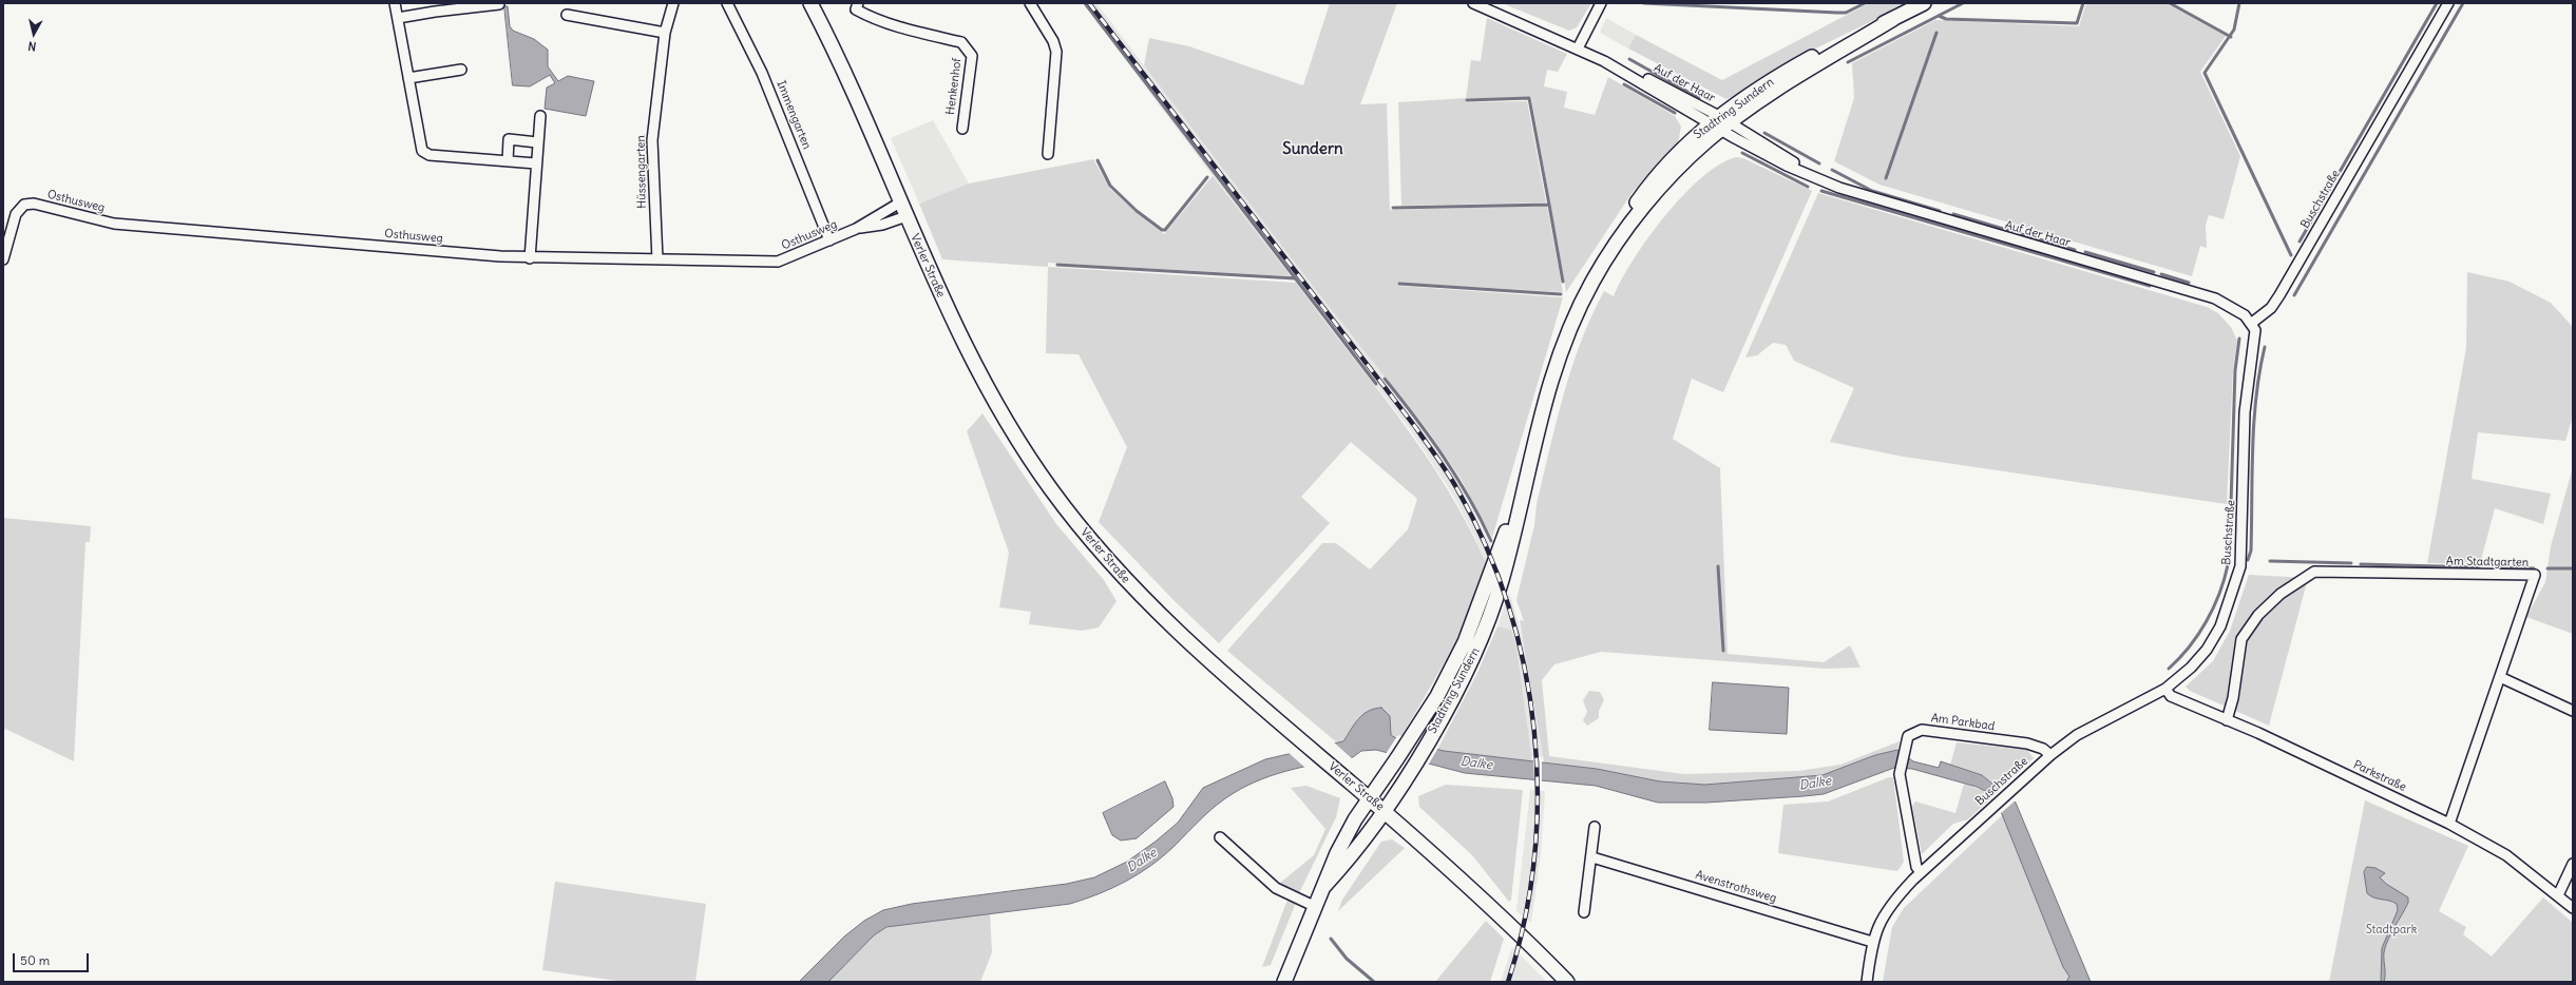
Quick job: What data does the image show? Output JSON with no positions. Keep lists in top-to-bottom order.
{
  "streets": {
    "main road": ["Stadtring Sundern", "Verler Straße"],
    "street": [
      "Auf der Haar",
      "Henkenhof",
      "Immengarten",
      "Hüssengarten",
      "Buschstraße",
      "Osthusweg",
      "Am Stadtgarten",
      "Am Parkbad",
      "Parkstraße",
      "Avenstrothsweg"
    ]
  },
  "crossings": [
    ["Auf der Haar", "Stadtring Sundern"],
    ["Auf der Haar", "Buschstraße"],
    ["Stadtring Sundern", "Verler Straße"],
    ["Immengarten", "Osthusweg"],
    ["Hüssengarten", "Osthusweg"],
    ["Buschstraße", "Am Parkbad"],
    ["Buschstraße", "Parkstraße"],
    ["Buschstraße", "Avenstrothsweg"],
    ["Osthusweg", "Verler Straße"],
    ["Am Stadtgarten", "Parkstraße"]
  ],
  "districts": ["Sundern"],
  "water": ["Dalke"],
  "parks": ["Stadtpark"],
  "scale_bar": "50 m",
  "north": "bottom"
}
